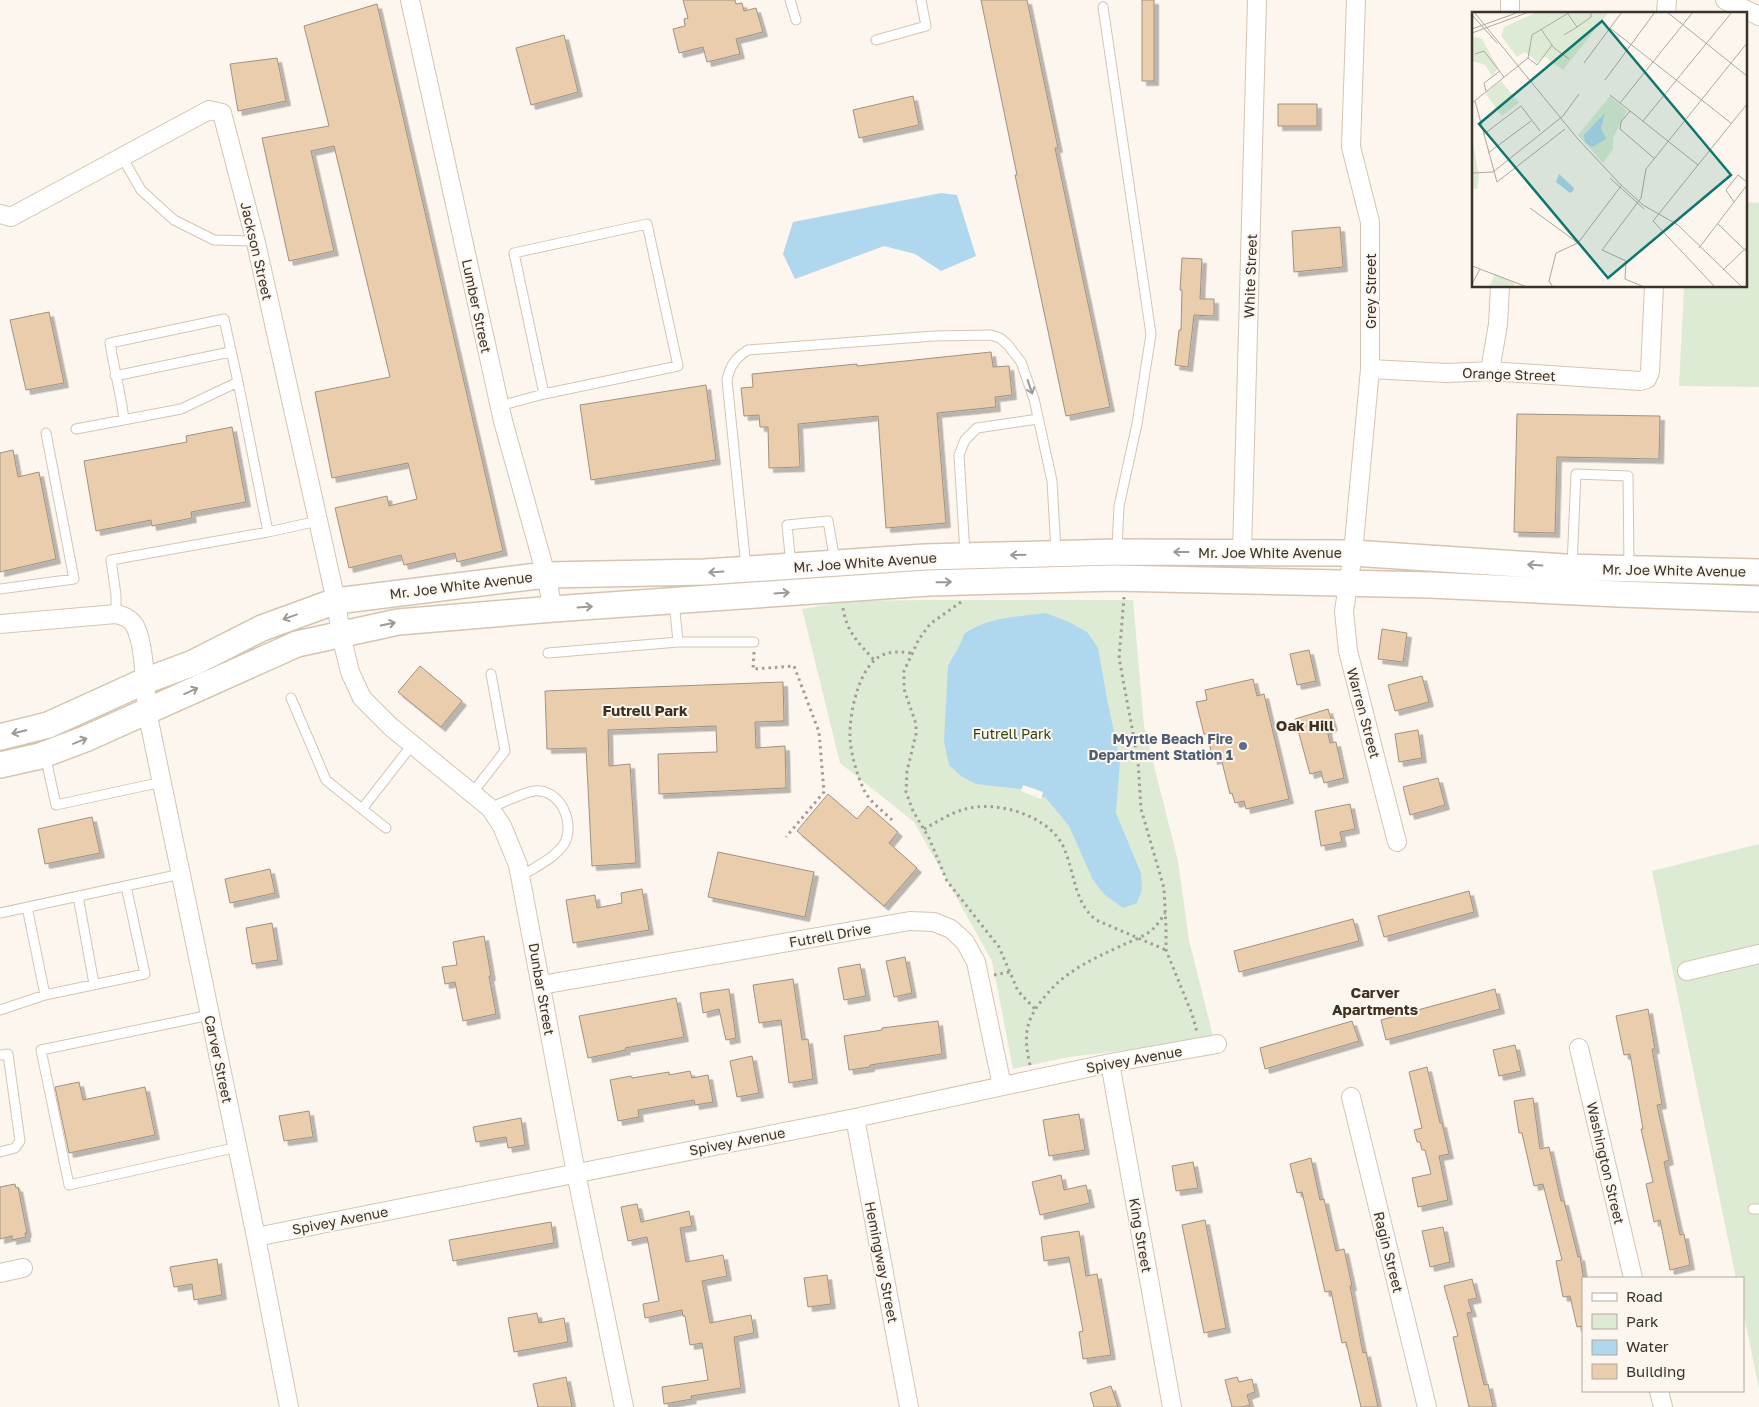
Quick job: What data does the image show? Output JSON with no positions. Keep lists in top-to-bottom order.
{
  "streets": {
    "main road": ["Mr. Joe White Avenue"],
    "street": [
      "Jackson Street",
      "White Street",
      "Grey Street",
      "Lumber Street",
      "Orange Street",
      "Warren Street",
      "Futrell Drive",
      "Dunbar Street",
      "Carver Street",
      "Spivey Avenue",
      "Washington Street",
      "King Street",
      "Ragin Street",
      "Hemingway Street"
    ]
  },
  "crossings": [
    ["Jackson Street", "Mr. Joe White Avenue"],
    ["Jackson Street", "Dunbar Street"],
    ["White Street", "Mr. Joe White Avenue"],
    ["Grey Street", "Orange Street"],
    ["Grey Street", "Mr. Joe White Avenue"],
    ["Grey Street", "Warren Street"],
    ["Lumber Street", "Mr. Joe White Avenue"],
    ["Mr. Joe White Avenue", "Warren Street"],
    ["Mr. Joe White Avenue", "Dunbar Street"],
    ["Mr. Joe White Avenue", "Carver Street"],
    ["Futrell Drive", "Dunbar Street"],
    ["Futrell Drive", "Spivey Avenue"],
    ["Dunbar Street", "Spivey Avenue"],
    ["Carver Street", "Spivey Avenue"],
    ["Spivey Avenue", "King Street"],
    ["Spivey Avenue", "Hemingway Street"]
  ],
  "districts": ["Futrell Park", "Oak Hill", "Carver Apartments"],
  "parks": ["Futrell Park"],
  "places": ["Myrtle Beach Fire Department Station 1"],
  "legend": [
    "Road",
    "Park",
    "Water",
    "Building"
  ]
}
